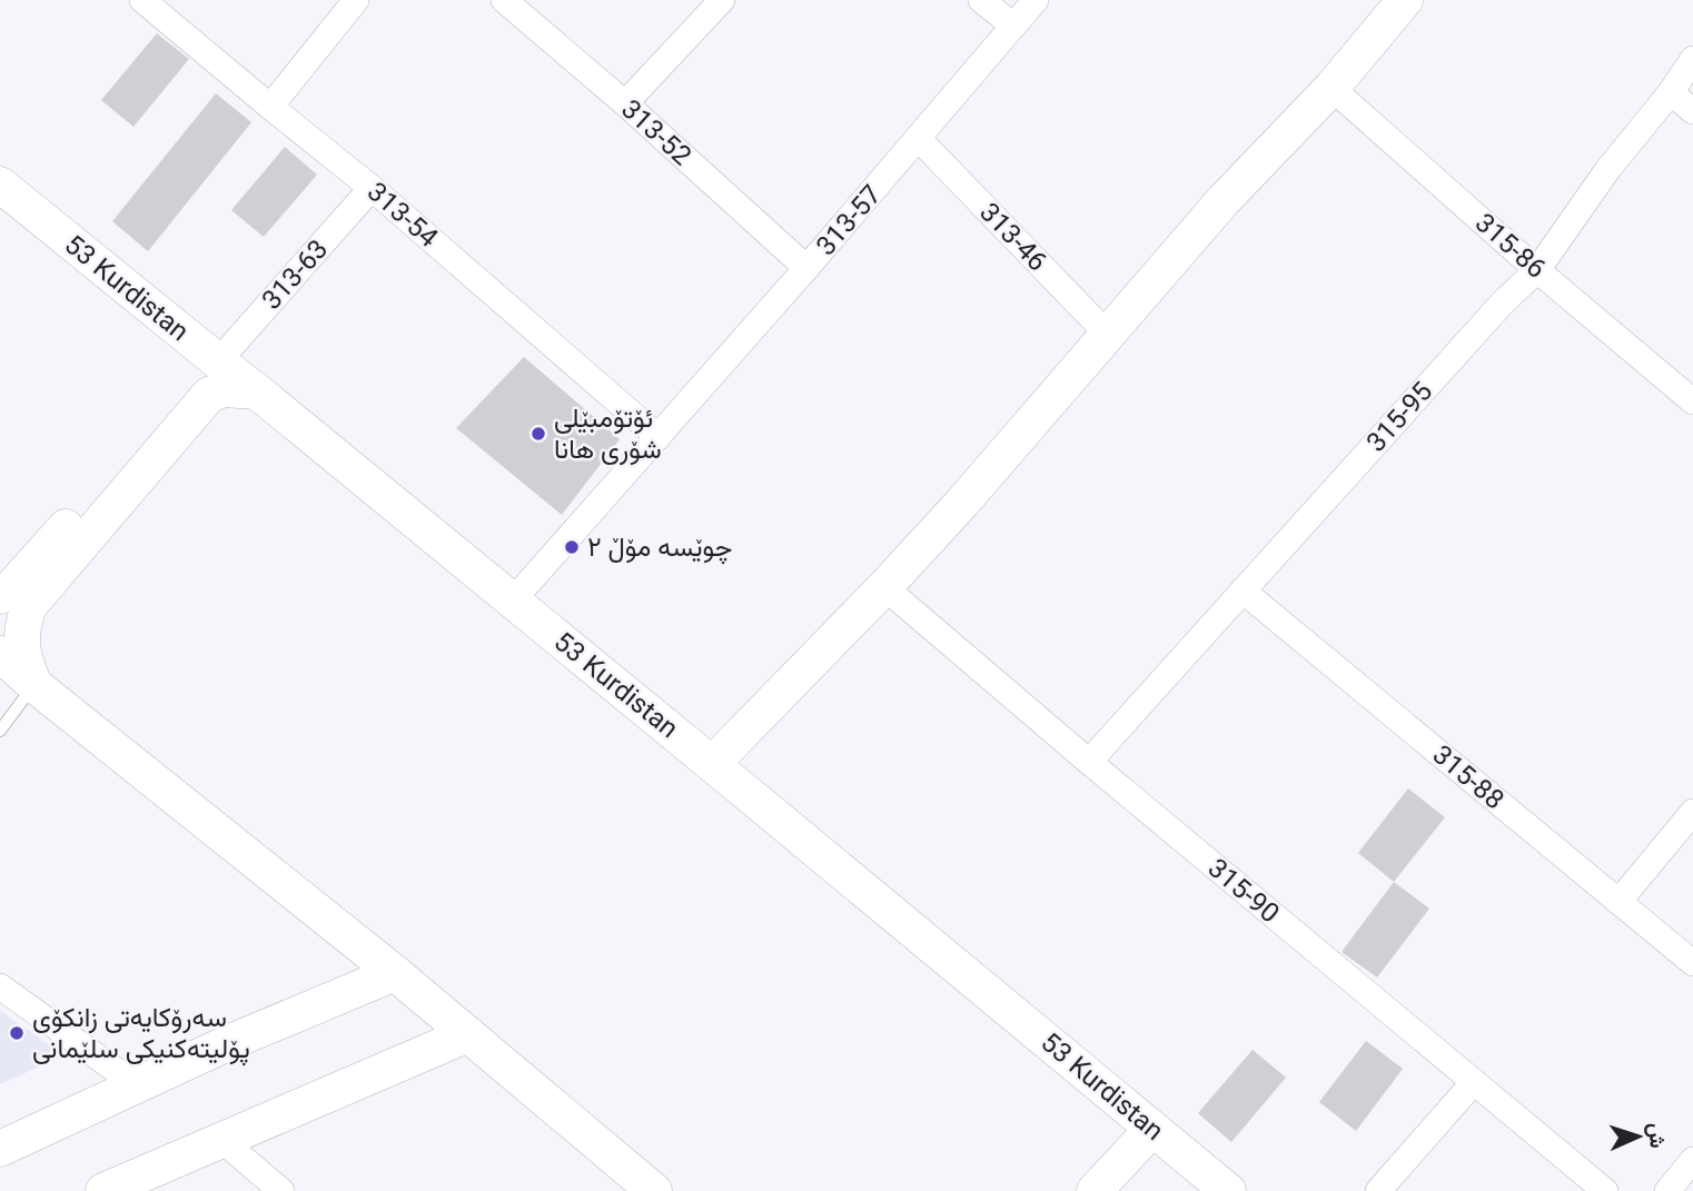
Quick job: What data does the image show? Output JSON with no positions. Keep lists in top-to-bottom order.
{
  "streets": {
    "main road": ["53 Kurdistan"],
    "street": [
      "313-52",
      "313-54",
      "313-57",
      "313-46",
      "315-86",
      "313-63",
      "315-95",
      "315-88",
      "315-90"
    ]
  },
  "crossings": [
    ["313-52", "313-57"],
    ["313-54", "313-57"],
    ["313-54", "313-63"],
    ["313-57", "313-46"],
    ["313-57", "53 Kurdistan"],
    ["315-86", "315-95"],
    ["313-63", "53 Kurdistan"],
    ["315-95", "315-88"],
    ["315-95", "315-90"]
  ],
  "places": ["ئۆتۆمبێلی شۆری هانا", "چوێسە مۆڵ ۲", "سەرۆکایەتی زانکۆی پۆلیتەکنیکی سلێمانی"],
  "north": "right"
}
